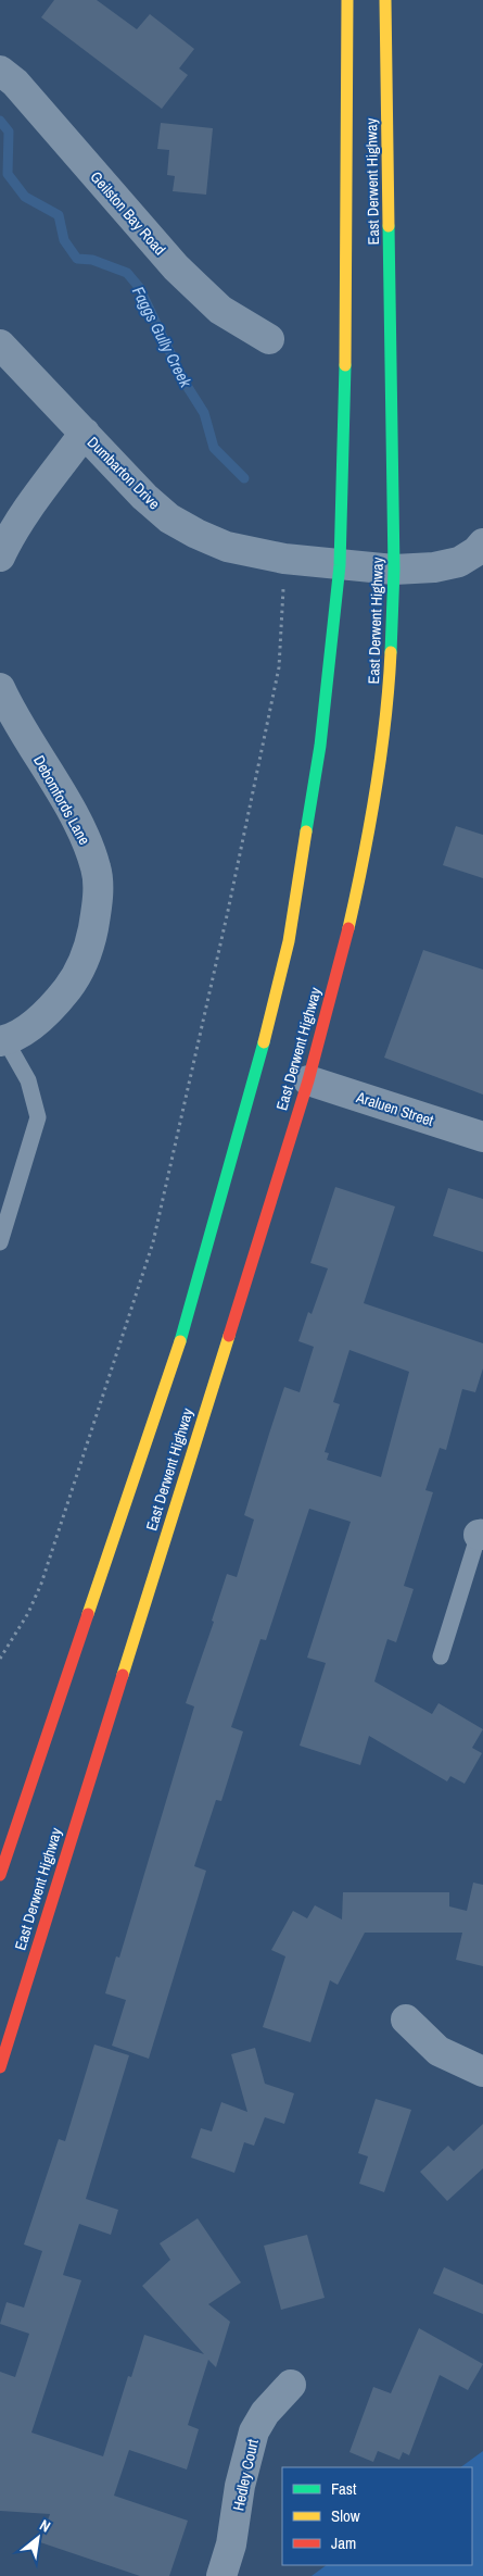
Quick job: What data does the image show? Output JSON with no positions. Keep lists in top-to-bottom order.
{
  "streets": {
    "main road": ["East Derwent Highway"],
    "street": [
      "Geilston Bay Road",
      "Dumbarton Drive",
      "Debomfords Lane",
      "Araluen Street",
      "Hedley Court"
    ]
  },
  "crossings": [
    ["East Derwent Highway", "Dumbarton Drive"],
    ["East Derwent Highway", "Araluen Street"]
  ],
  "water": ["Faggs Gully Creek"],
  "legend": ["Fast", "Slow", "Jam"],
  "north": "top right"
}
